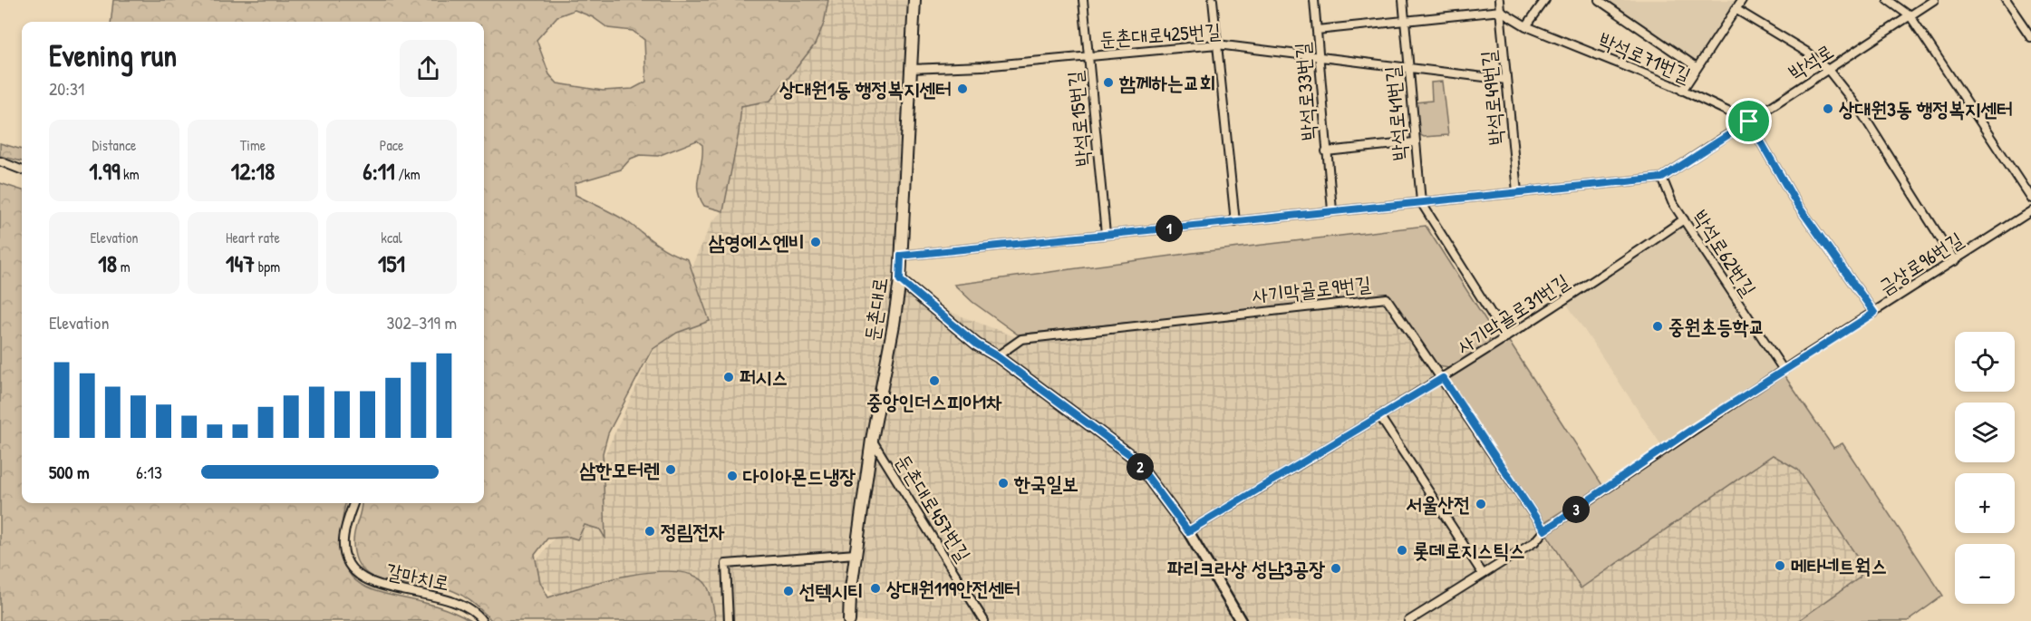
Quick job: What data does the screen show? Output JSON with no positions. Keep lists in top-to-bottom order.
{
  "streets": {
    "main road": ["둔촌대로"],
    "street": [
      "둔촌대로425번길",
      "박석로71번길",
      "박석로",
      "박석로33번길",
      "박석로49번길",
      "박석로41번길",
      "박석로15번길",
      "박석로62번길",
      "금상로96번길",
      "사기막골로9번길",
      "사기막골로31번길",
      "둔촌대로457번길",
      "갈마치로"
    ]
  },
  "crossings": [
    ["둔촌대로425번길", "박석로33번길"],
    ["둔촌대로425번길", "박석로49번길"],
    ["둔촌대로425번길", "박석로41번길"],
    ["둔촌대로425번길", "박석로15번길"],
    ["둔촌대로425번길", "둔촌대로"],
    ["박석로71번길", "박석로"],
    ["박석로71번길", "박석로49번길"],
    ["박석로", "박석로33번길"],
    ["박석로", "박석로49번길"],
    ["박석로", "박석로41번길"],
    ["박석로", "박석로15번길"],
    ["박석로", "박석로62번길"],
    ["박석로", "둔촌대로"],
    ["박석로33번길", "박석로41번길"],
    ["박석로62번길", "금상로96번길"],
    ["박석로62번길", "사기막골로31번길"],
    ["금상로96번길", "사기막골로9번길"],
    ["사기막골로9번길", "사기막골로31번길"],
    ["둔촌대로", "둔촌대로457번길"]
  ],
  "places": [
    "함께하는교회",
    "상대원1동 행정복지센터",
    "상대원3동 행정복지센터",
    "삼영에스엔비",
    "중원초등학교",
    "퍼시스",
    "중앙인더스피아1차",
    "삼한모터렌",
    "다이아몬드냉장",
    "한국일보",
    "서울산전",
    "정림전자",
    "롯데로지스틱스",
    "메타네트웍스",
    "파리크라상 성남3공장",
    "상대원119안전센터",
    "선텍시티"
  ],
  "page": {
    "heading": ["Evening run", "20:31"],
    "stats": [
      ["Distance", "1.99 km"],
      ["Time", "12:18"],
      ["Pace", "6:11 /km"],
      ["Elevation", "18 m"],
      ["Heart rate", "147 bpm"],
      ["kcal", "151"]
    ],
    "pins": ["1", "2", "3"],
    "chart": ["Elevation", "302–319 m"],
    "map_buttons": ["+", "−"],
    "list": [
      {
        "name": "500 m",
        "note": "6:13"
      }
    ]
  }
}
